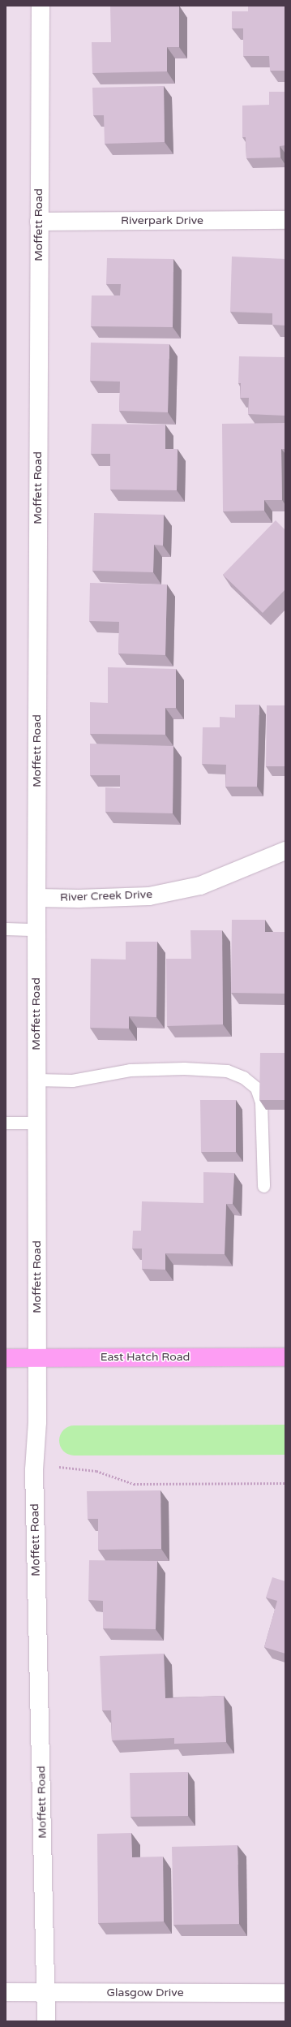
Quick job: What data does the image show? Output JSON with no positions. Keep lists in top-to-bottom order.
{
  "streets": {
    "main road": ["East Hatch Road"],
    "street": [
      "Riverpark Drive",
      "Moffett Road",
      "River Creek Drive",
      "Glasgow Drive"
    ]
  },
  "crossings": [
    ["Riverpark Drive", "Moffett Road"],
    ["Moffett Road", "River Creek Drive"],
    ["Moffett Road", "East Hatch Road"],
    ["Moffett Road", "Glasgow Drive"]
  ]
}
